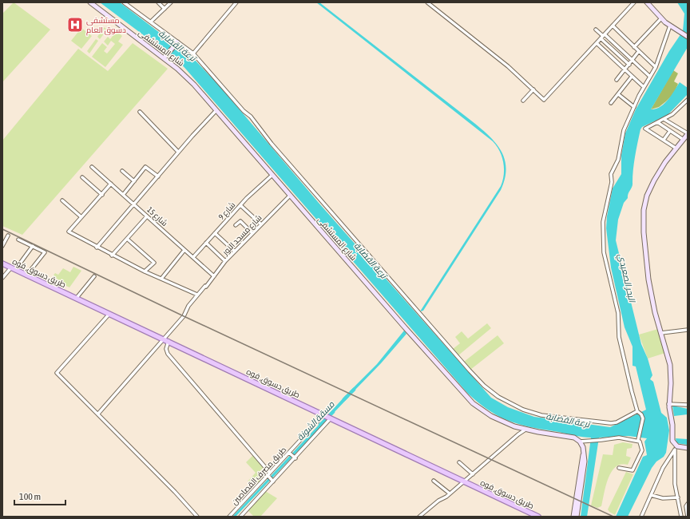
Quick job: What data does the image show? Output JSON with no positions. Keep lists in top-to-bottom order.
{
  "streets": {
    "main road": ["شارع المستشفى", "طريق دسوق, فوه"],
    "street": [
      "شارع 9",
      "شارع 15",
      "شارع مسجد النور",
      "طريق مصرف القصاصين"
    ]
  },
  "crossings": [
    ["شارع المستشفى", "شارع 9"],
    ["شارع المستشفى", "شارع مسجد النور"],
    ["شارع 9", "شارع 15"],
    ["شارع 15", "شارع مسجد النور"],
    ["شارع مسجد النور", "طريق دسوق, فوه"],
    ["طريق دسوق, فوه", "طريق مصرف القصاصين"]
  ],
  "water": ["ترعة القضابة", "البحر الصعيدي", "مسقة الشونة"],
  "places": {
    "hospital": ["مستشفى دسوق العام"]
  },
  "scale_bar": "100 m"
}
